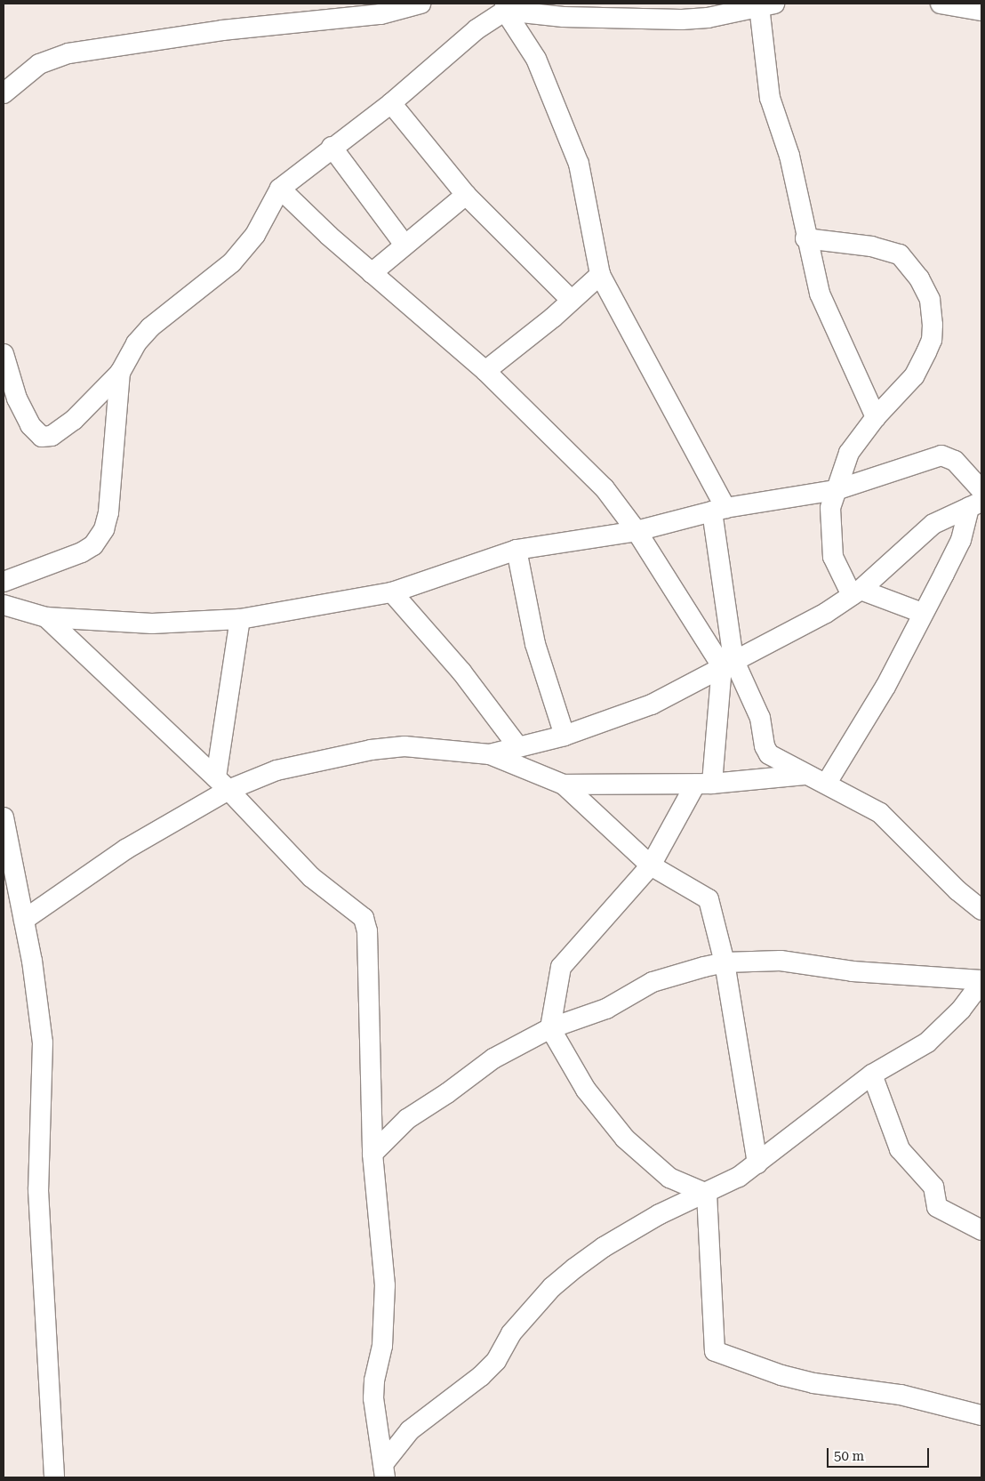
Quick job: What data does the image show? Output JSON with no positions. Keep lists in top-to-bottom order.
{
  "scale_bar": "50 m"
}
